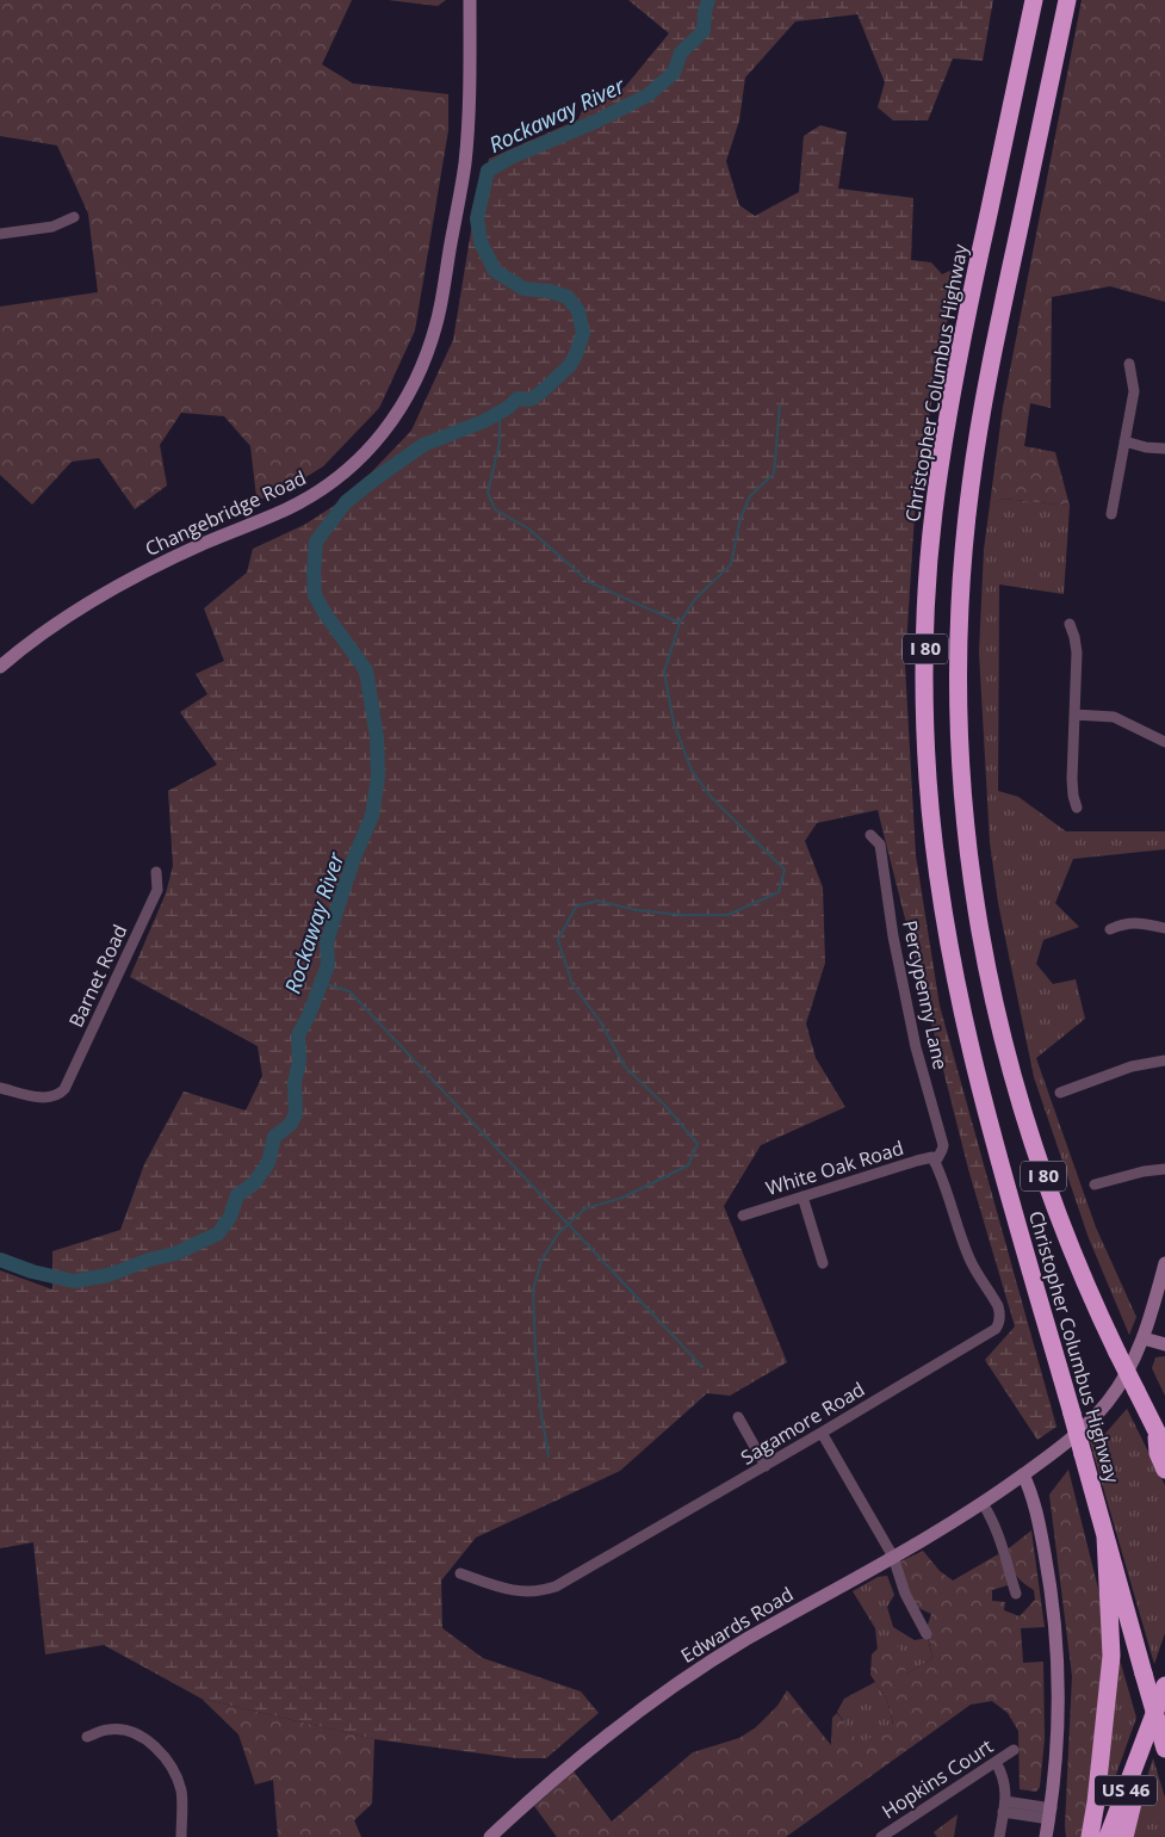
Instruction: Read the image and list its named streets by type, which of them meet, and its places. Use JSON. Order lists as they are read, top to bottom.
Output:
{
  "streets": {
    "highway": ["Christopher Columbus Highway", "I 80", "US 46"],
    "street": [
      "Changebridge Road",
      "Barnet Road",
      "Percypenny Lane",
      "White Oak Road",
      "Sagamore Road",
      "Edwards Road",
      "Hopkins Court"
    ]
  },
  "crossings": [
    ["Percypenny Lane", "White Oak Road"],
    ["Percypenny Lane", "Sagamore Road"],
    ["White Oak Road", "Sagamore Road"]
  ],
  "water": ["Rockaway River"]
}
